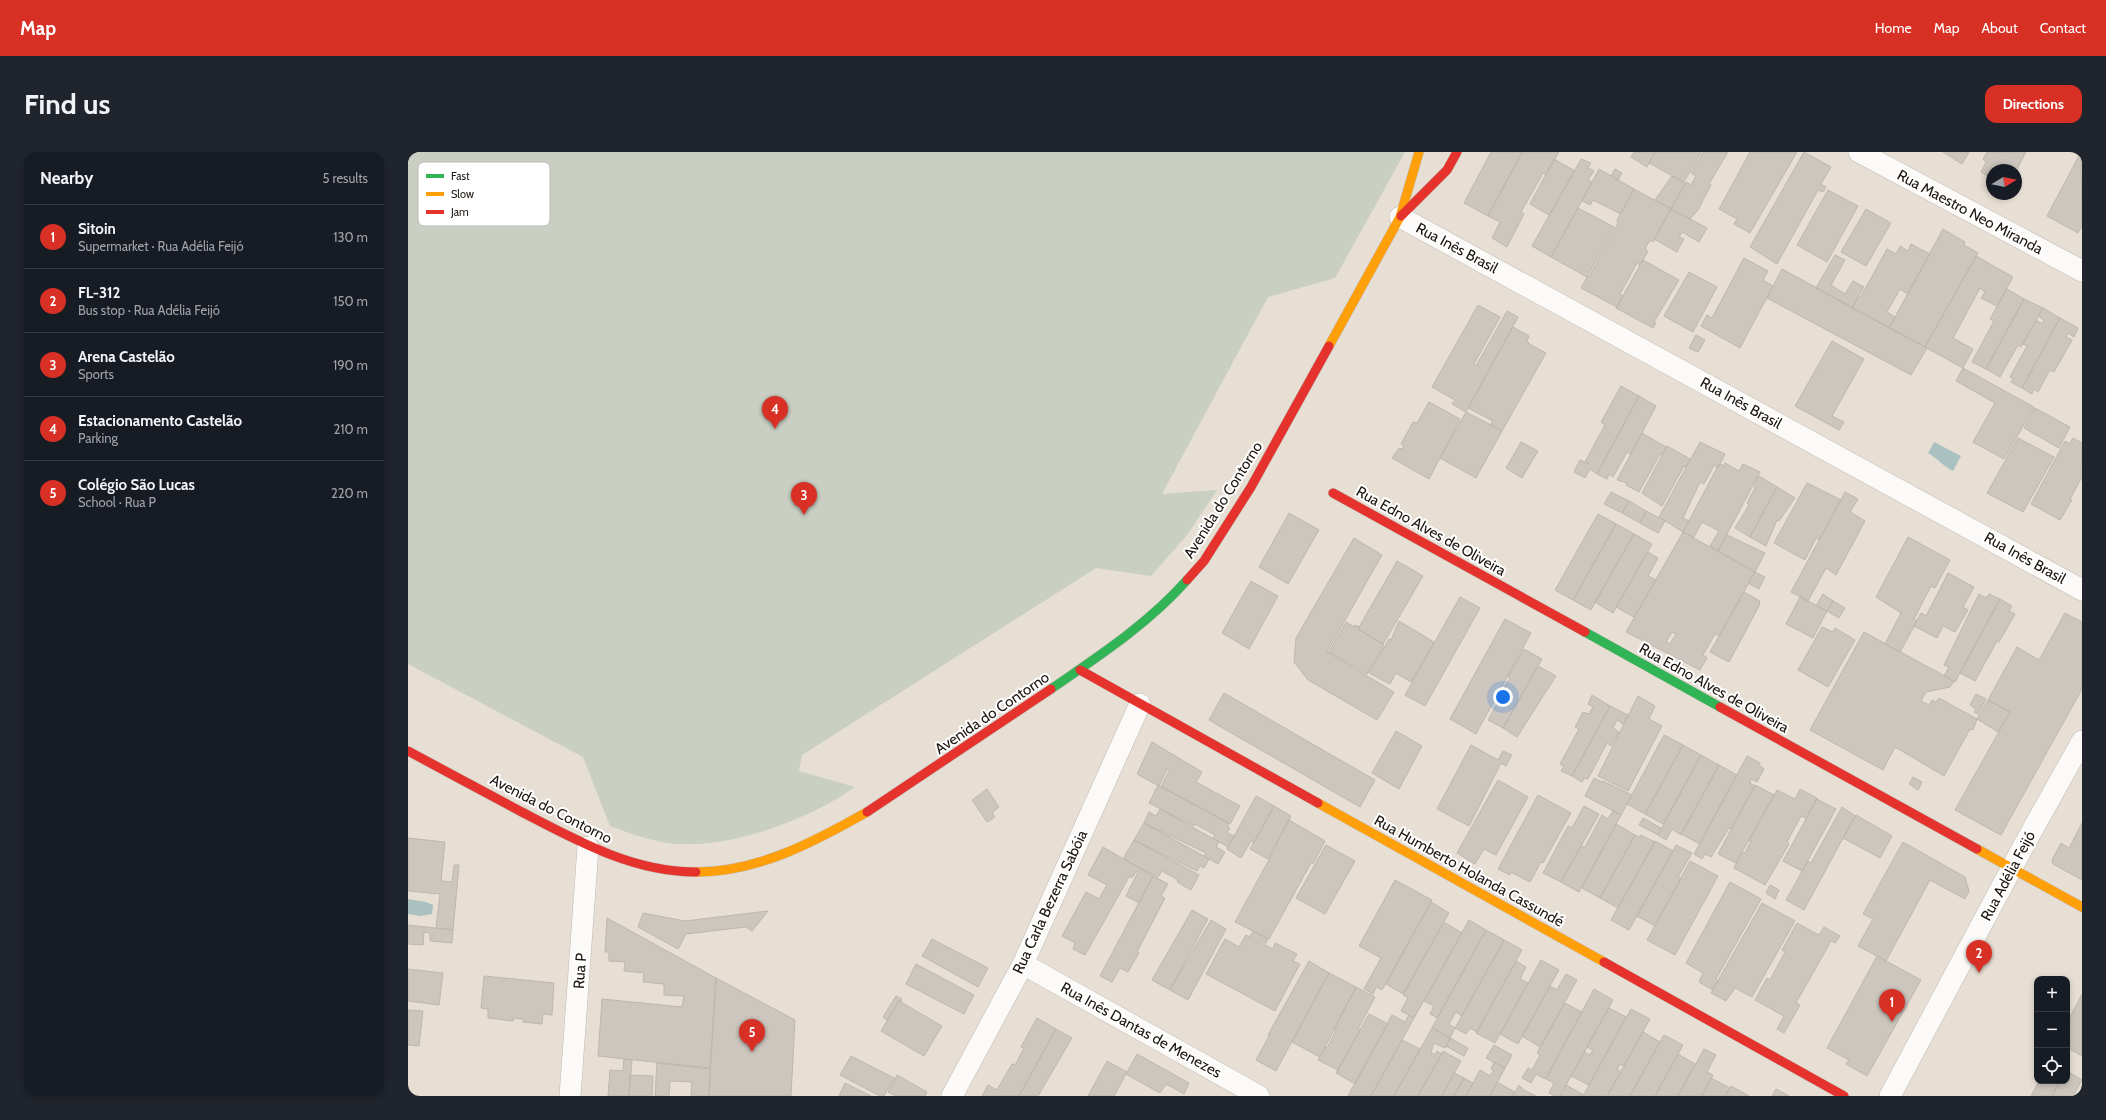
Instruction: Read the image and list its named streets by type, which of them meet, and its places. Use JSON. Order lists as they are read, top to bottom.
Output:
{
  "streets": {
    "street": [
      "Rua Maestro Neo Miranda",
      "Rua Inês Brasil",
      "Avenida do Contorno",
      "Rua Edno Alves de Oliveira",
      "Rua Humberto Holanda Cassundé",
      "Rua Adélia Feijó",
      "Rua Carla Bezerra Sabóia",
      "Rua P",
      "Rua Inês Dantas de Menezes"
    ]
  },
  "crossings": [
    ["Rua Inês Brasil", "Avenida do Contorno"],
    ["Avenida do Contorno", "Rua Humberto Holanda Cassundé"],
    ["Avenida do Contorno", "Rua P"],
    ["Rua Edno Alves de Oliveira", "Rua Adélia Feijó"],
    ["Rua Humberto Holanda Cassundé", "Rua Carla Bezerra Sabóia"],
    ["Rua Carla Bezerra Sabóia", "Rua Inês Dantas de Menezes"]
  ],
  "legend": ["Fast", "Slow", "Jam"],
  "north": "right",
  "page": {
    "header": "Map",
    "nav": [
      "Home",
      "Map",
      "About",
      "Contact"
    ],
    "buttons": "Directions",
    "title": "Find us",
    "heading": ["Nearby", "5 results"],
    "list": [
      {
        "mark": "1",
        "name": "Sitoin",
        "note": "Supermarket · Rua Adélia Feijó",
        "value": "130 m"
      },
      {
        "mark": "2",
        "name": "FL-312",
        "note": "Bus stop · Rua Adélia Feijó",
        "value": "150 m"
      },
      {
        "mark": "3",
        "name": "Arena Castelão",
        "note": "Sports",
        "value": "190 m"
      },
      {
        "mark": "4",
        "name": "Estacionamento Castelão",
        "note": "Parking",
        "value": "210 m"
      },
      {
        "mark": "5",
        "name": "Colégio São Lucas",
        "note": "School · Rua P",
        "value": "220 m"
      }
    ],
    "pins": [
      "4",
      "3",
      "2",
      "1",
      "5"
    ],
    "map_buttons": ["+", "−"]
  }
}
